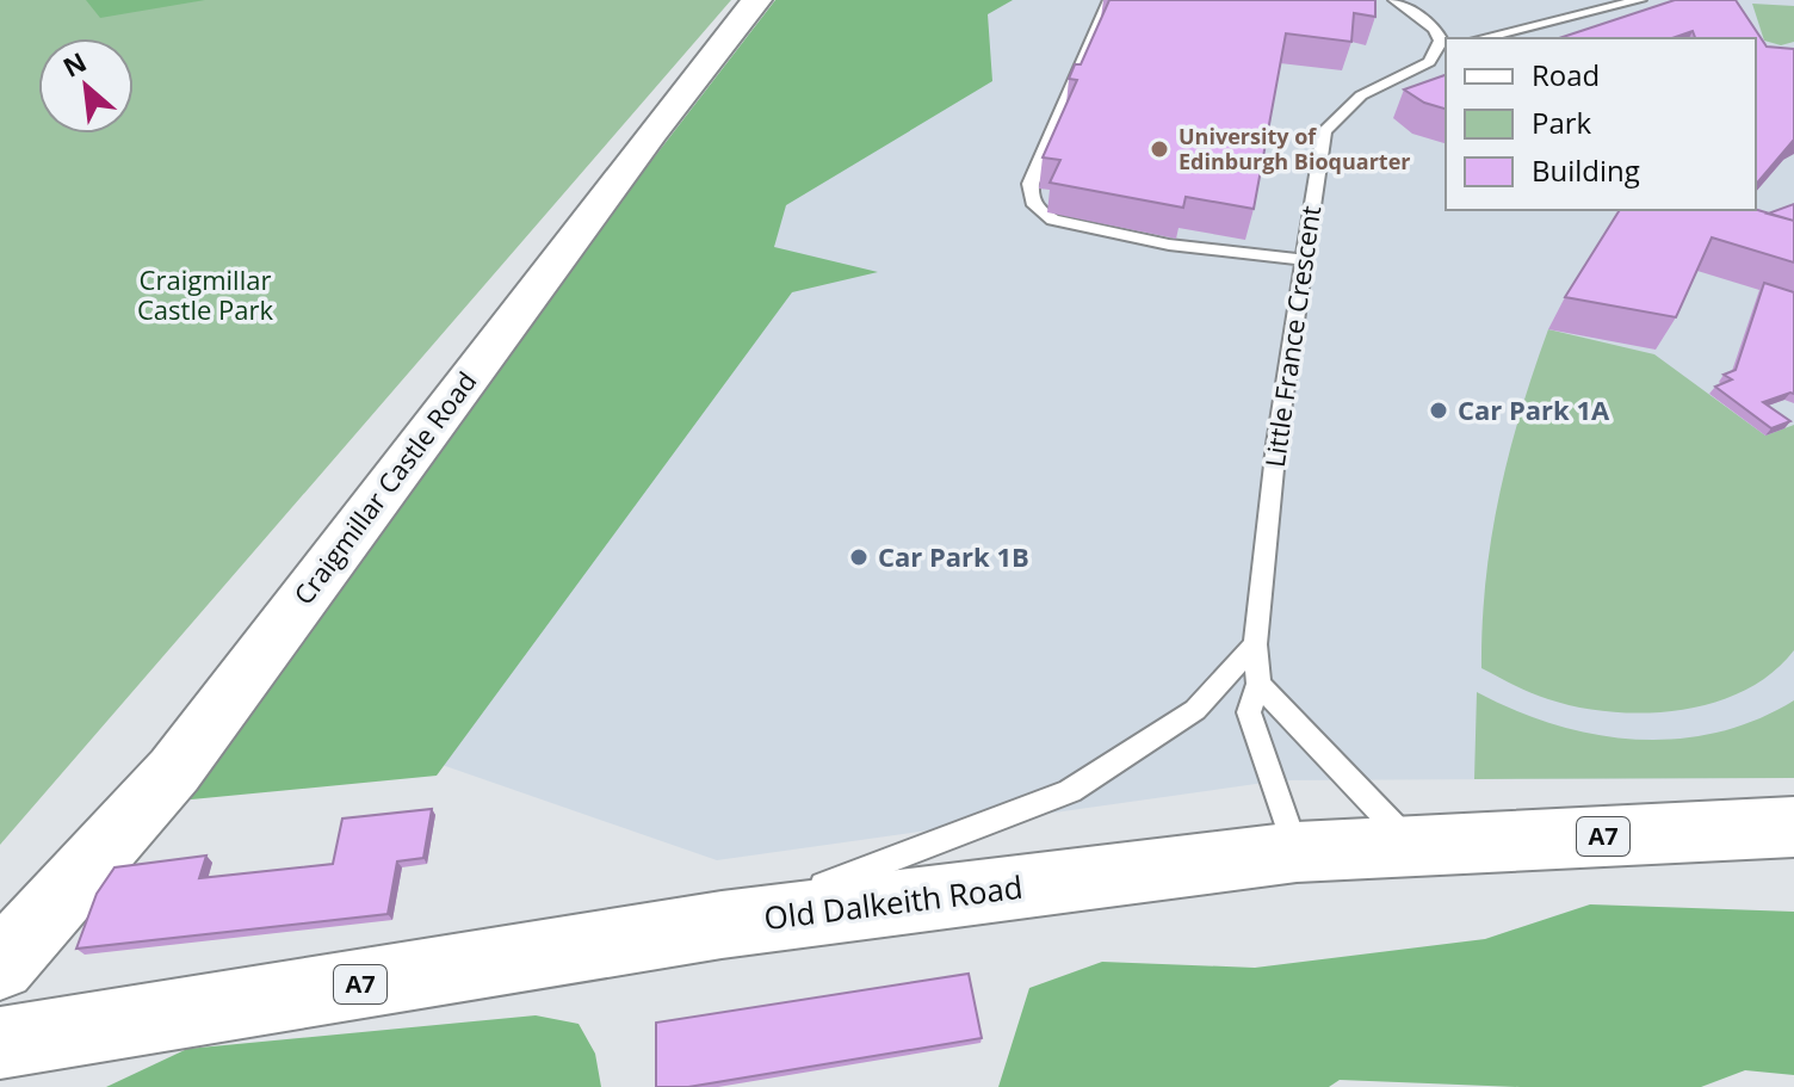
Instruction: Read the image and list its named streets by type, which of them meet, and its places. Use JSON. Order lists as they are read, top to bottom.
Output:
{
  "streets": {
    "street": ["Craigmillar Castle Road", "A7", "Old Dalkeith Road"],
    "lane": ["Little France Crescent"]
  },
  "crossings": [
    ["Little France Crescent", "Old Dalkeith Road"]
  ],
  "parks": ["Craigmillar Castle Park"],
  "places": ["University of Edinburgh Bioquarter", "Car Park 1A", "Car Park 1B"],
  "legend": ["Road", "Park", "Building"],
  "north": "top left"
}
